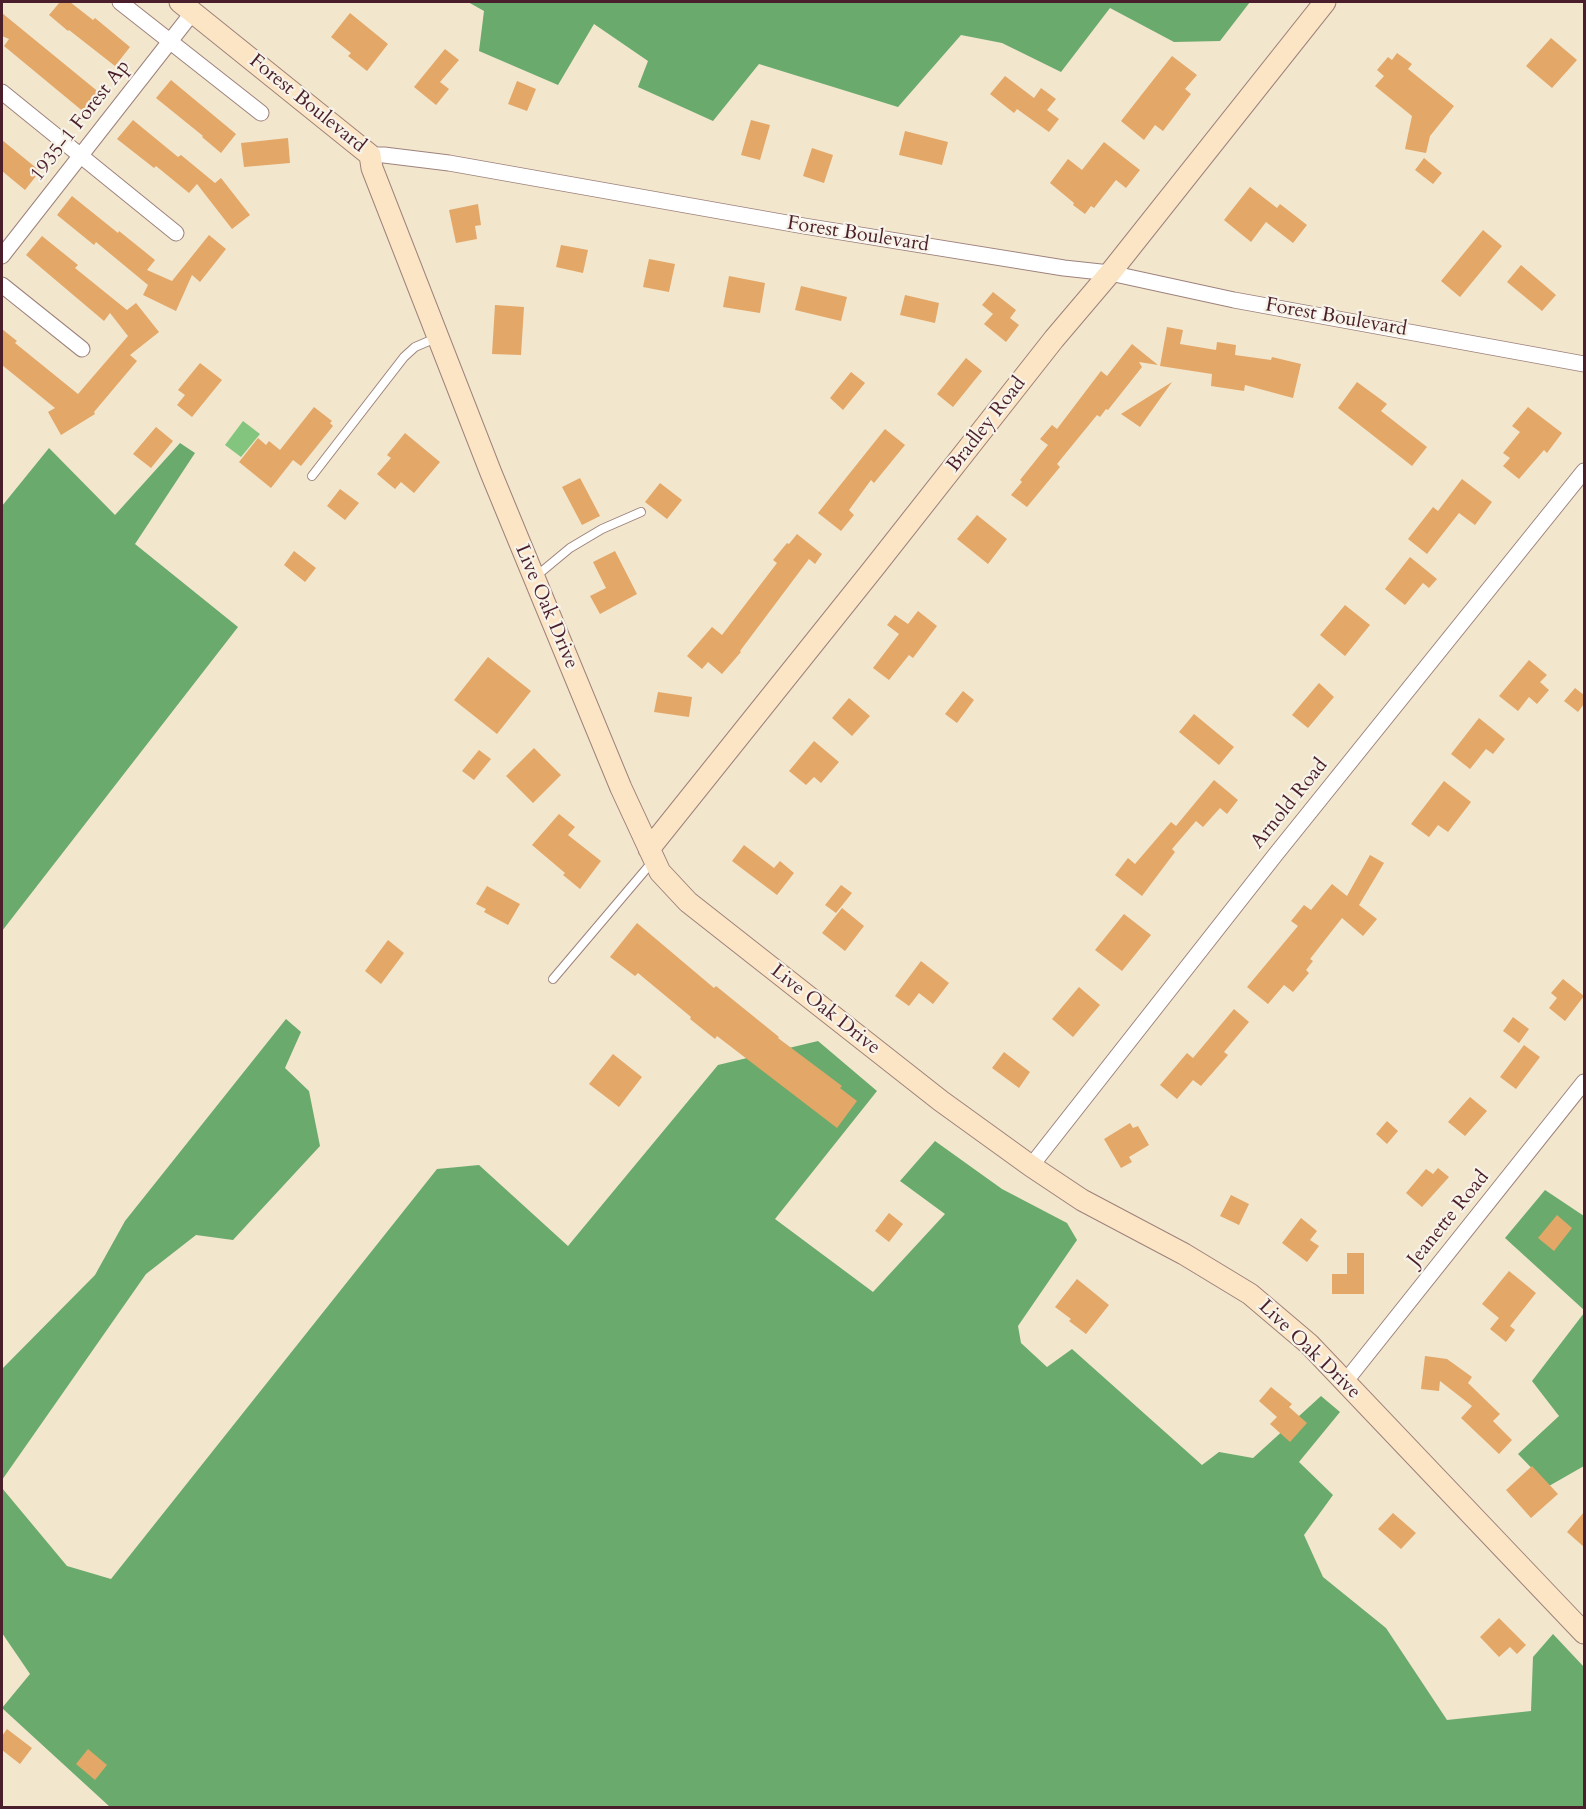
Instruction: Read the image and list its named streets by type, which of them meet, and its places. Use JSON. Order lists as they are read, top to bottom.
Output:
{
  "streets": {
    "main road": ["Forest Boulevard", "Bradley Road", "Live Oak Drive"],
    "street": ["1935-1 Forest Ap", "Arnold Road", "Jeanette Road"]
  },
  "crossings": [
    ["Forest Boulevard", "1935-1 Forest Ap"],
    ["Forest Boulevard", "Bradley Road"],
    ["Forest Boulevard", "Live Oak Drive"],
    ["Bradley Road", "Live Oak Drive"],
    ["Live Oak Drive", "Arnold Road"],
    ["Live Oak Drive", "Jeanette Road"]
  ]
}
